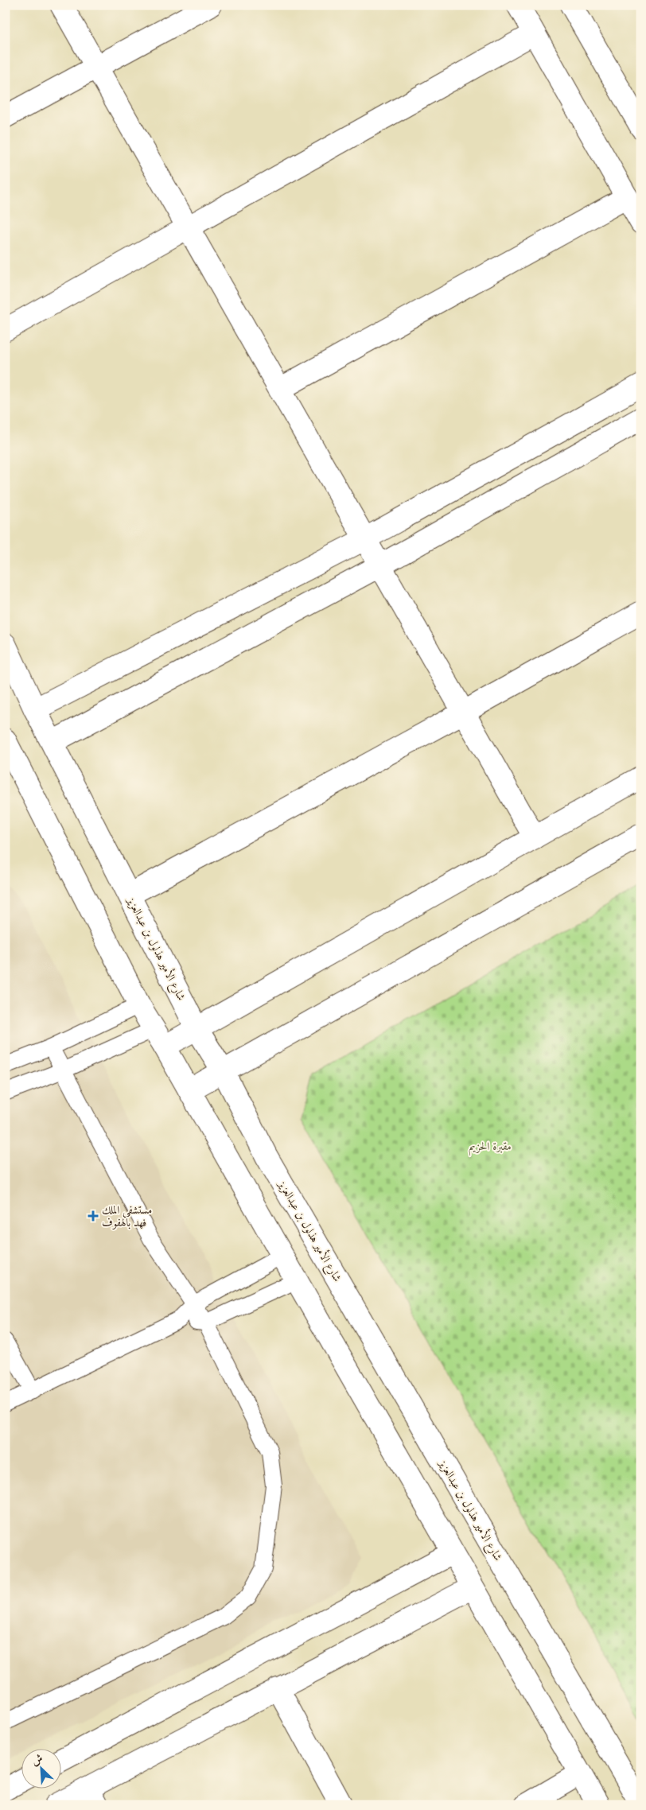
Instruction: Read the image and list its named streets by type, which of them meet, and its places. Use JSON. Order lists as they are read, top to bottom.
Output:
{
  "streets": {
    "street": ["شارع الأمير هذلول بن عبدالعزيز"]
  },
  "parks": ["مقبرة الحزيم"],
  "places": {
    "health": ["مستشفى الملك فهد بالهفوف"]
  },
  "north": "top left"
}
